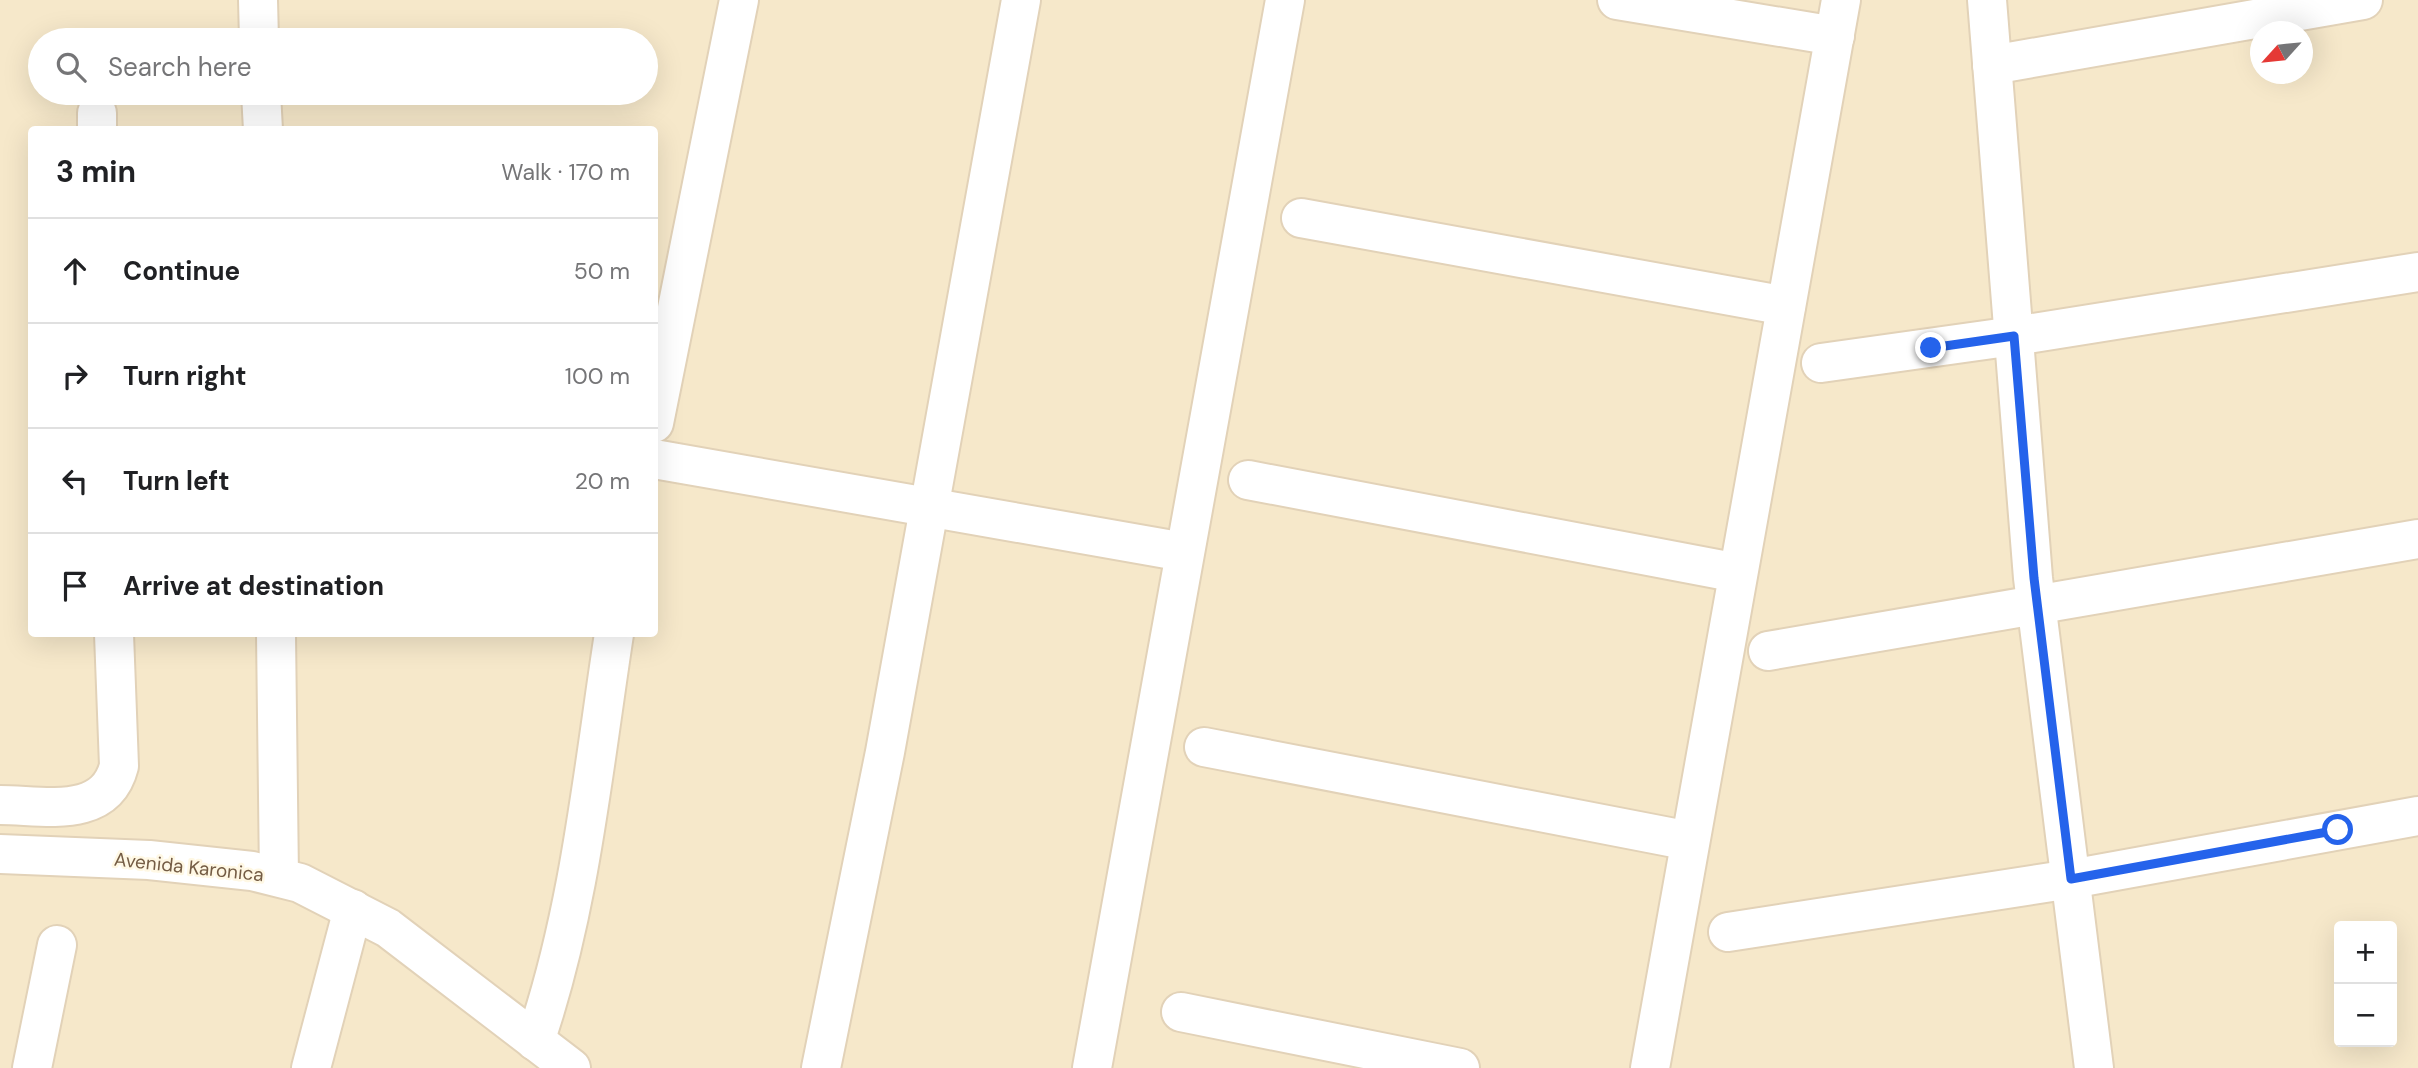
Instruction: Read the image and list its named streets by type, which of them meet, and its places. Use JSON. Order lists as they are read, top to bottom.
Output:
{
  "streets": {
    "street": ["Avenida Karonica"]
  },
  "north": "bottom left",
  "page": {
    "search": "Search here",
    "heading": ["3 min", "Walk · 170 m"],
    "list": [
      ["Continue", "50 m"],
      ["Turn right", "100 m"],
      ["Turn left", "20 m"],
      "Arrive at destination"
    ],
    "map_buttons": ["+", "−"]
  }
}
